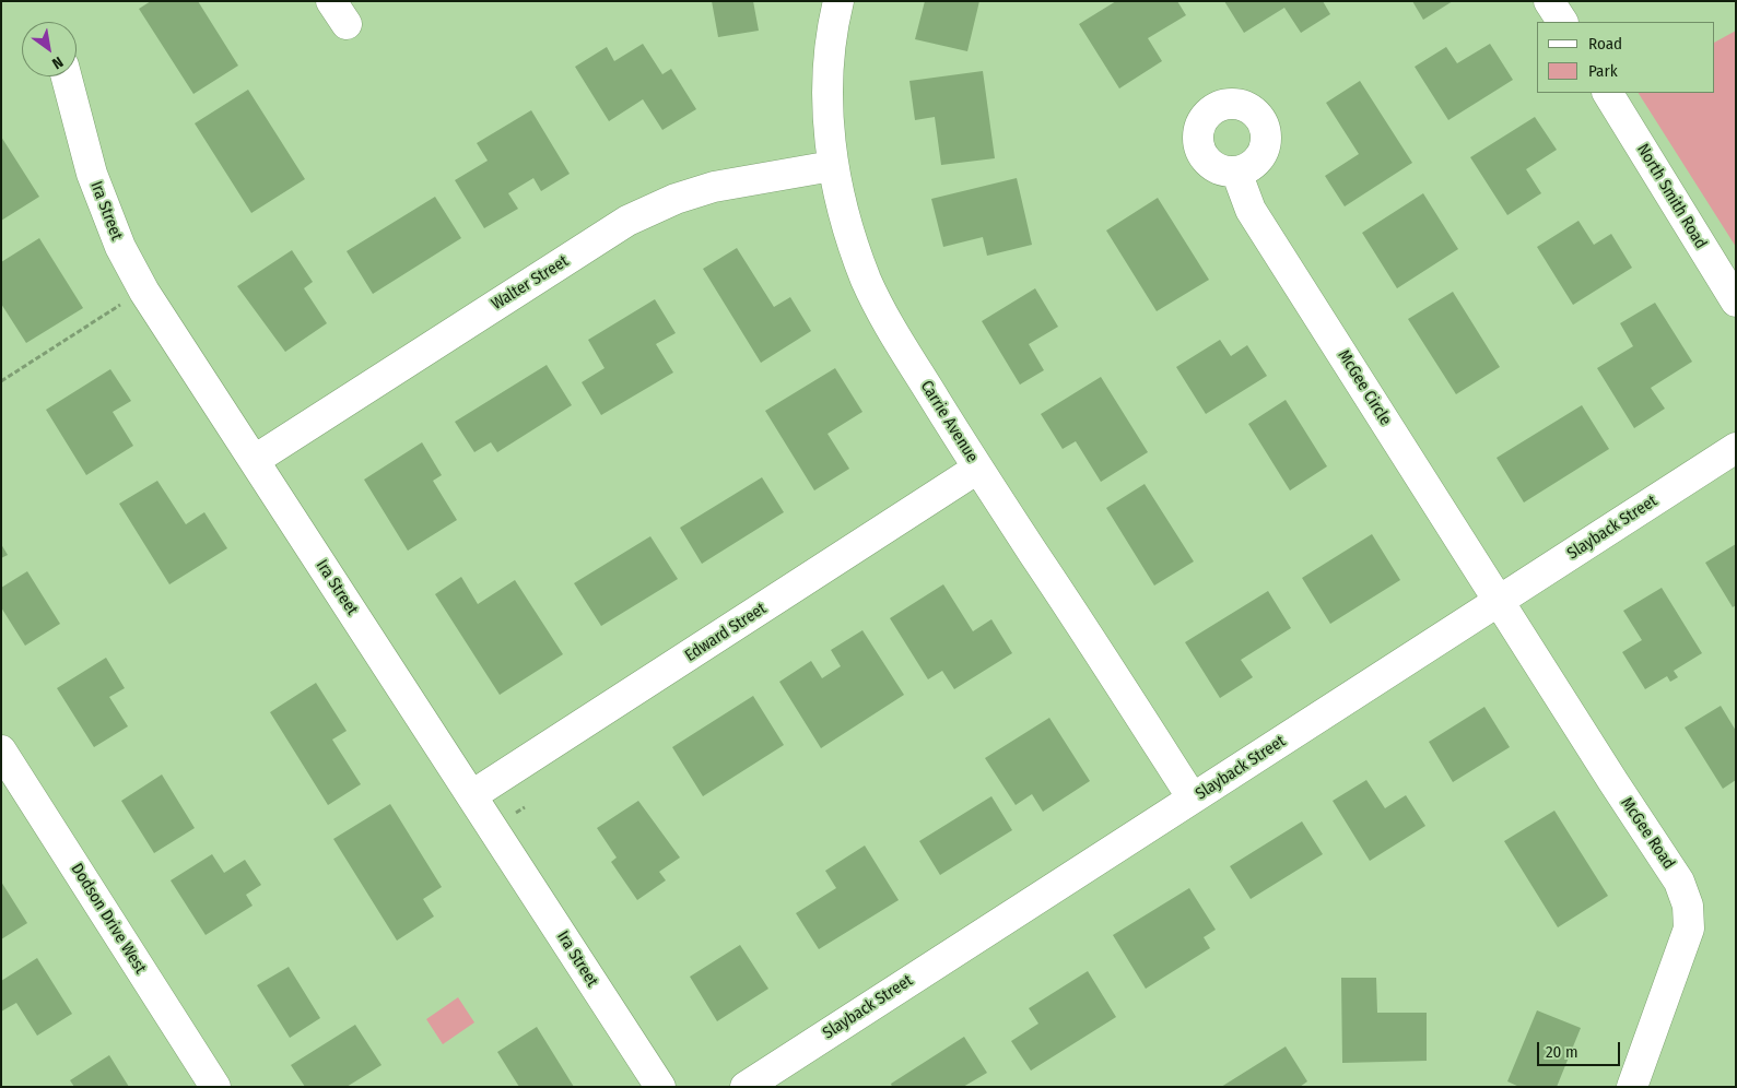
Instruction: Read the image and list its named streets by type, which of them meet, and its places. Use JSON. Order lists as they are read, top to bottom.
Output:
{
  "streets": {
    "street": [
      "North Smith Road",
      "Ira Street",
      "Walter Street",
      "McGee Circle",
      "Carrie Avenue",
      "Slayback Street",
      "Edward Street",
      "McGee Road",
      "Dodson Drive West"
    ]
  },
  "crossings": [
    ["Ira Street", "Walter Street"],
    ["Ira Street", "Edward Street"],
    ["Walter Street", "Carrie Avenue"],
    ["McGee Circle", "Slayback Street"],
    ["McGee Circle", "McGee Road"],
    ["Carrie Avenue", "Slayback Street"],
    ["Carrie Avenue", "Edward Street"],
    ["Slayback Street", "McGee Road"]
  ],
  "legend": ["Road", "Park"],
  "scale_bar": "20 m",
  "north": "bottom right"
}
